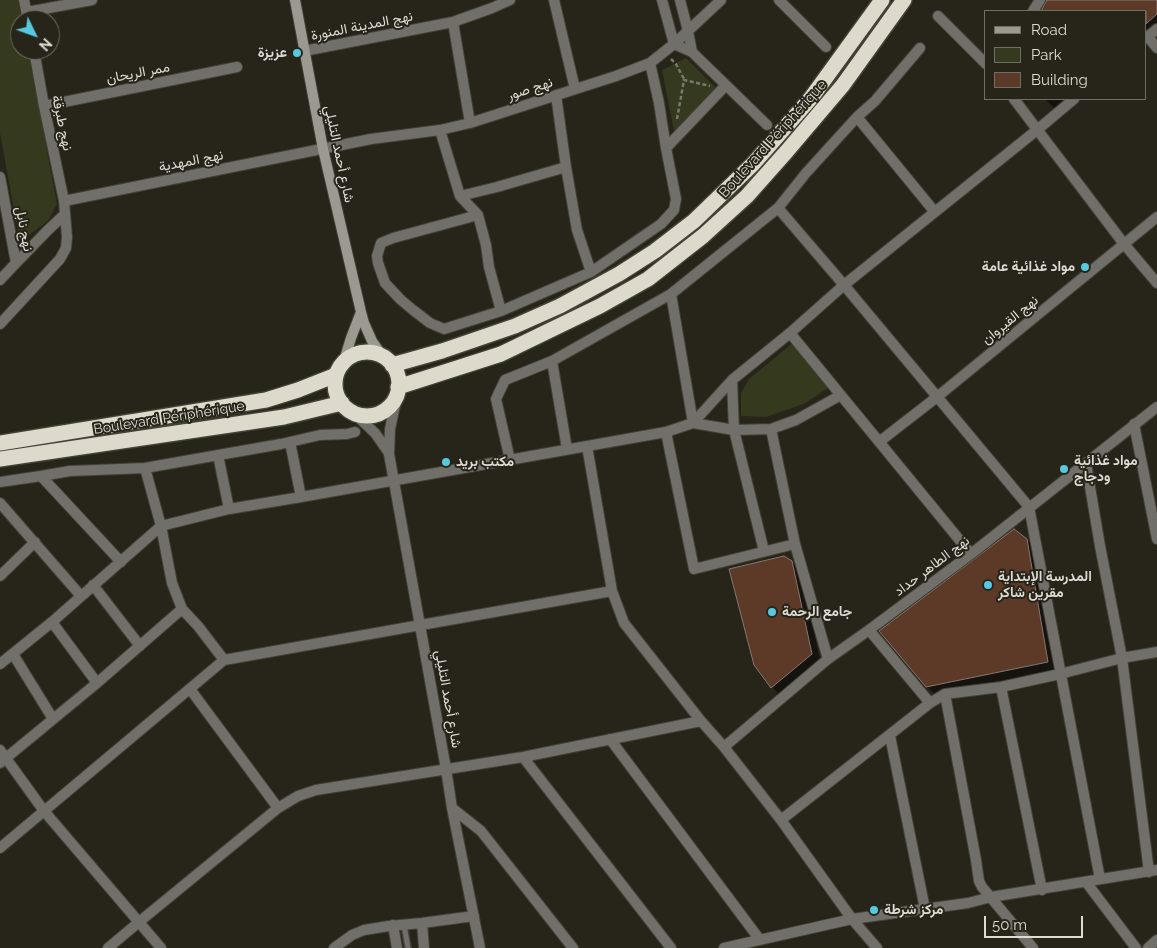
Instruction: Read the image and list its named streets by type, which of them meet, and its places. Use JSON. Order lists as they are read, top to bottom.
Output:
{
  "streets": {
    "highway": ["Boulevard Périphérique"],
    "street": [
      "نهج المدينة المنورة",
      "ممر الريحان",
      "نهج صور",
      "نهج طبرقة",
      "شارع أحمد التليلي",
      "نهج المهدية",
      "نهج نابل",
      "نهج القيروان",
      "نهج الطاهر حداد"
    ]
  },
  "crossings": [
    ["نهج المدينة المنورة", "شارع أحمد التليلي"],
    ["ممر الريحان", "نهج طبرقة"],
    ["نهج صور", "شارع أحمد التليلي"],
    ["نهج صور", "نهج المهدية"],
    ["نهج طبرقة", "نهج المهدية"],
    ["Boulevard Périphérique", "شارع أحمد التليلي"],
    ["شارع أحمد التليلي", "نهج المهدية"]
  ],
  "places": [
    "عزيزة",
    "مواد غذائية عامة",
    "مكتب بريد",
    "مواد غذائية ودجاج",
    "المدرسة الإبتداية مقرين شاكر",
    "جامع الرحمة",
    "مركز شرطة"
  ],
  "legend": ["Road", "Park", "Building"],
  "scale_bar": "50 m",
  "north": "bottom right"
}
